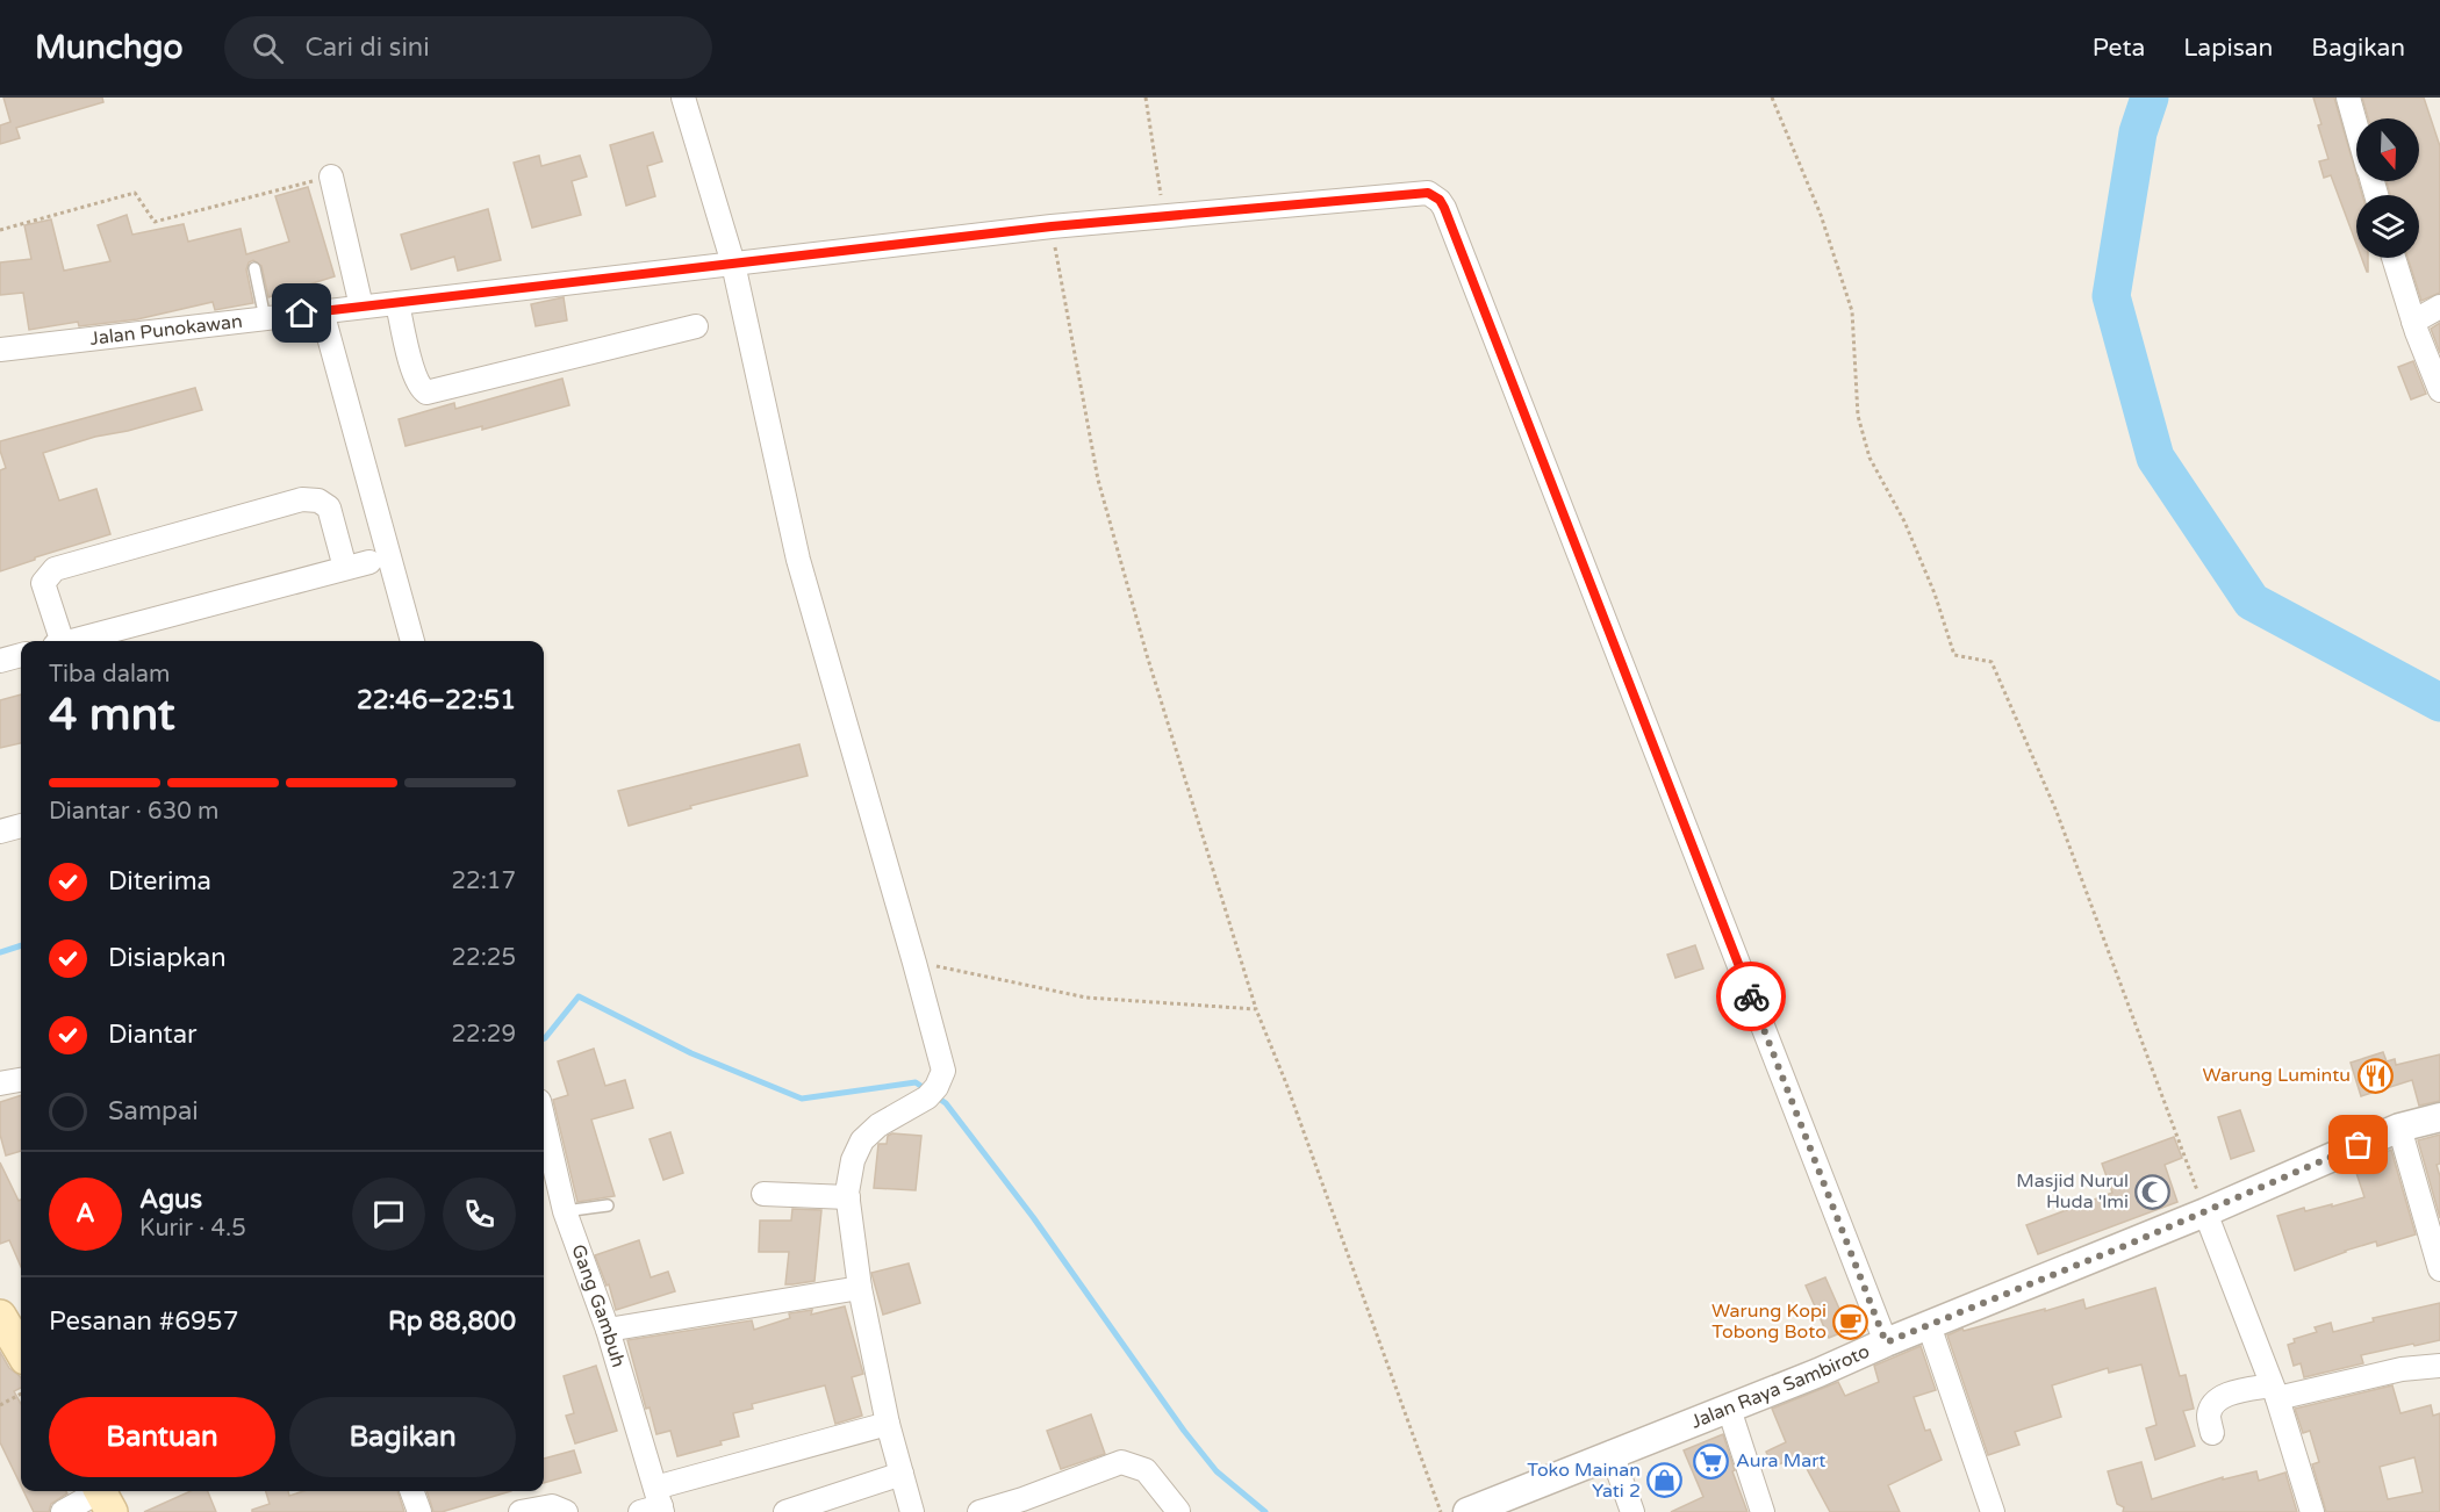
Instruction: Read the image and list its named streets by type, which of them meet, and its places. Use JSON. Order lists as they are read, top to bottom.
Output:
{
  "streets": {
    "street": ["Jalan Punokawan", "Gang Gambuh", "Jalan Raya Sambiroto"]
  },
  "crossings": [
    ["Jalan Punokawan", "Jalan Raya Sambiroto"]
  ],
  "places": {
    "restaurant": ["Warung Lumintu"],
    "mosque": ["Masjid Nurul Huda 'lmi"],
    "cafe": ["Warung Kopi Tobong Boto"],
    "supermarket": ["Aura Mart"],
    "shop": ["Toko Mainan Yati 2"]
  },
  "north": "bottom",
  "page": {
    "header": "Munchgo",
    "search": "Cari di sini",
    "nav": ["Peta", "Lapisan", "Bagikan"],
    "heading": ["4 mnt", "Tiba dalam", "22:46–22:51"],
    "panel": [
      "Agus",
      "Kurir · 4.5",
      "Pesanan #6957",
      "Rp 88,800"
    ],
    "bar": "Diantar · 630 m",
    "list": [
      ["Diterima", "22:17"],
      ["Disiapkan", "22:25"],
      ["Diantar", "22:29"],
      "Sampai"
    ],
    "round": "A",
    "buttons": ["Bantuan", "Bagikan"]
  }
}
